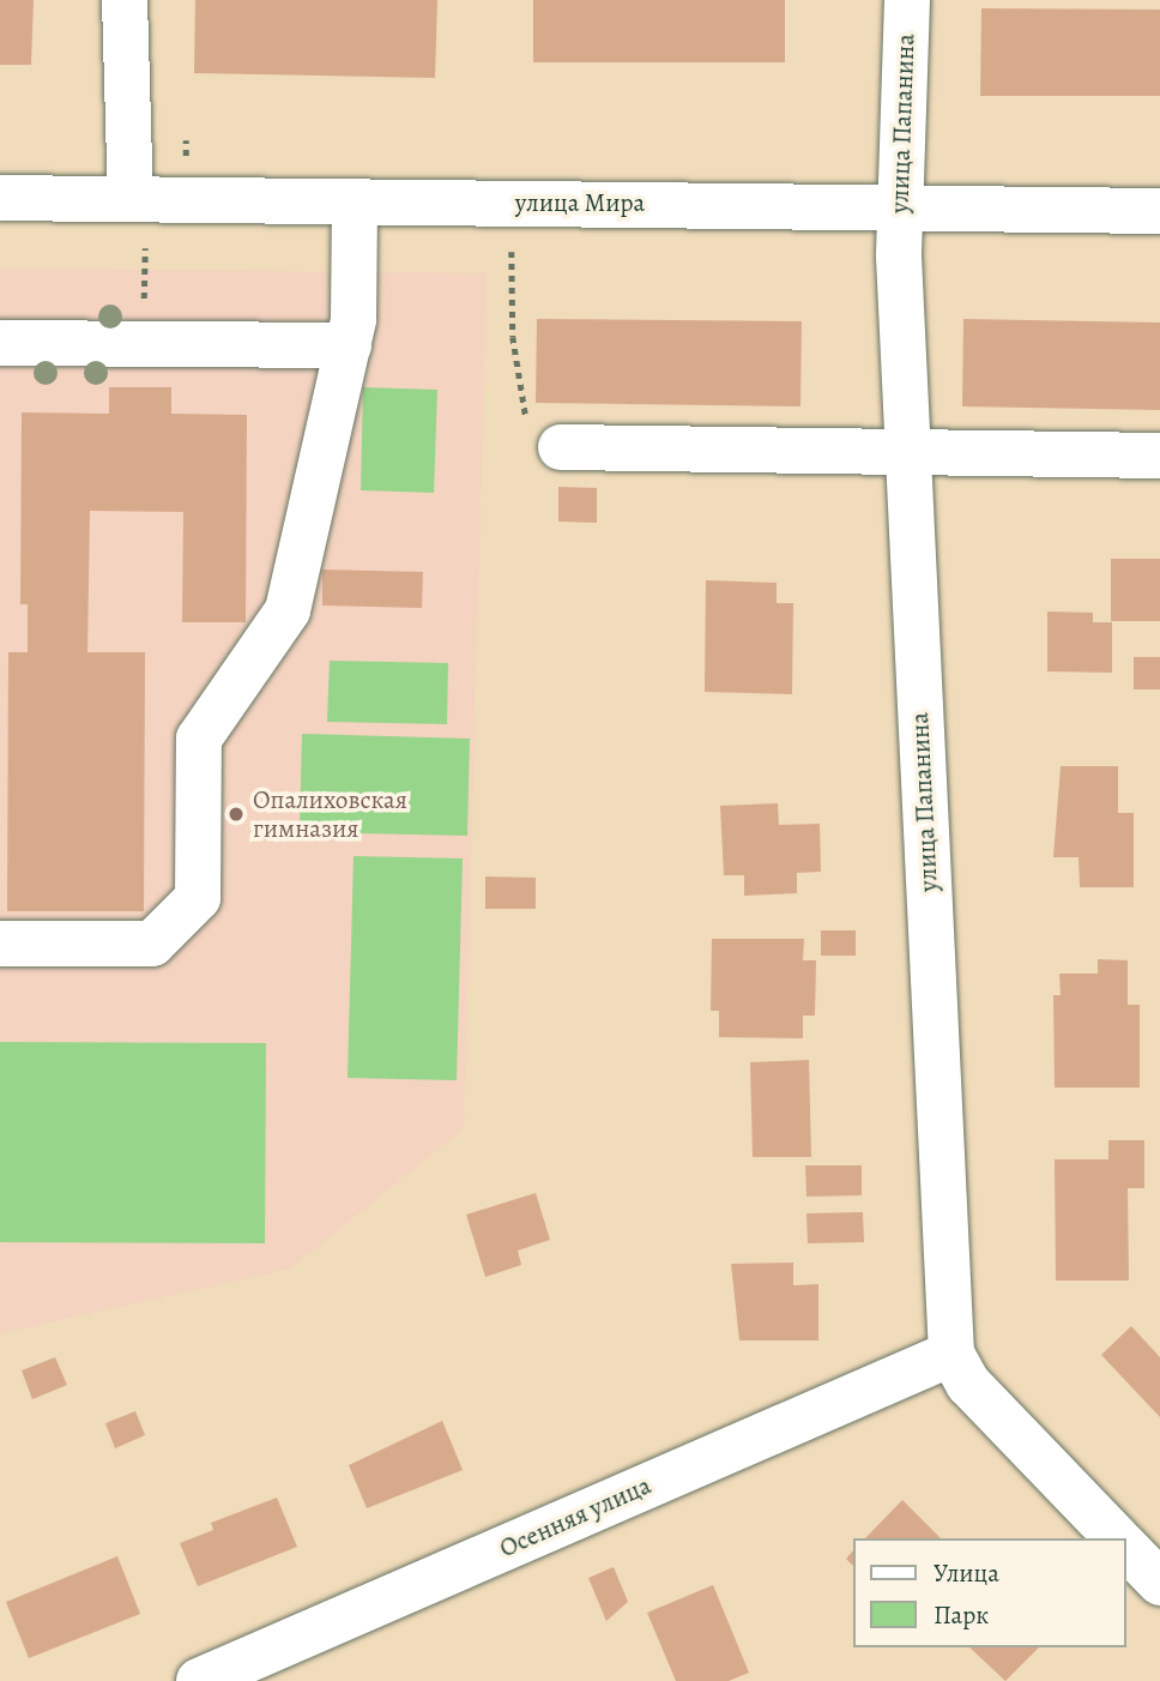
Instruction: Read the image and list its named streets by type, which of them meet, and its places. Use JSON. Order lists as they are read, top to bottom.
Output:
{
  "streets": {
    "street": ["улица Папанина", "улица Мира", "Осенняя улица"]
  },
  "crossings": [
    ["улица Папанина", "улица Мира"],
    ["улица Папанина", "Осенняя улица"]
  ],
  "places": ["Опалиховская гимназия"],
  "legend": ["Улица", "Парк"]
}
